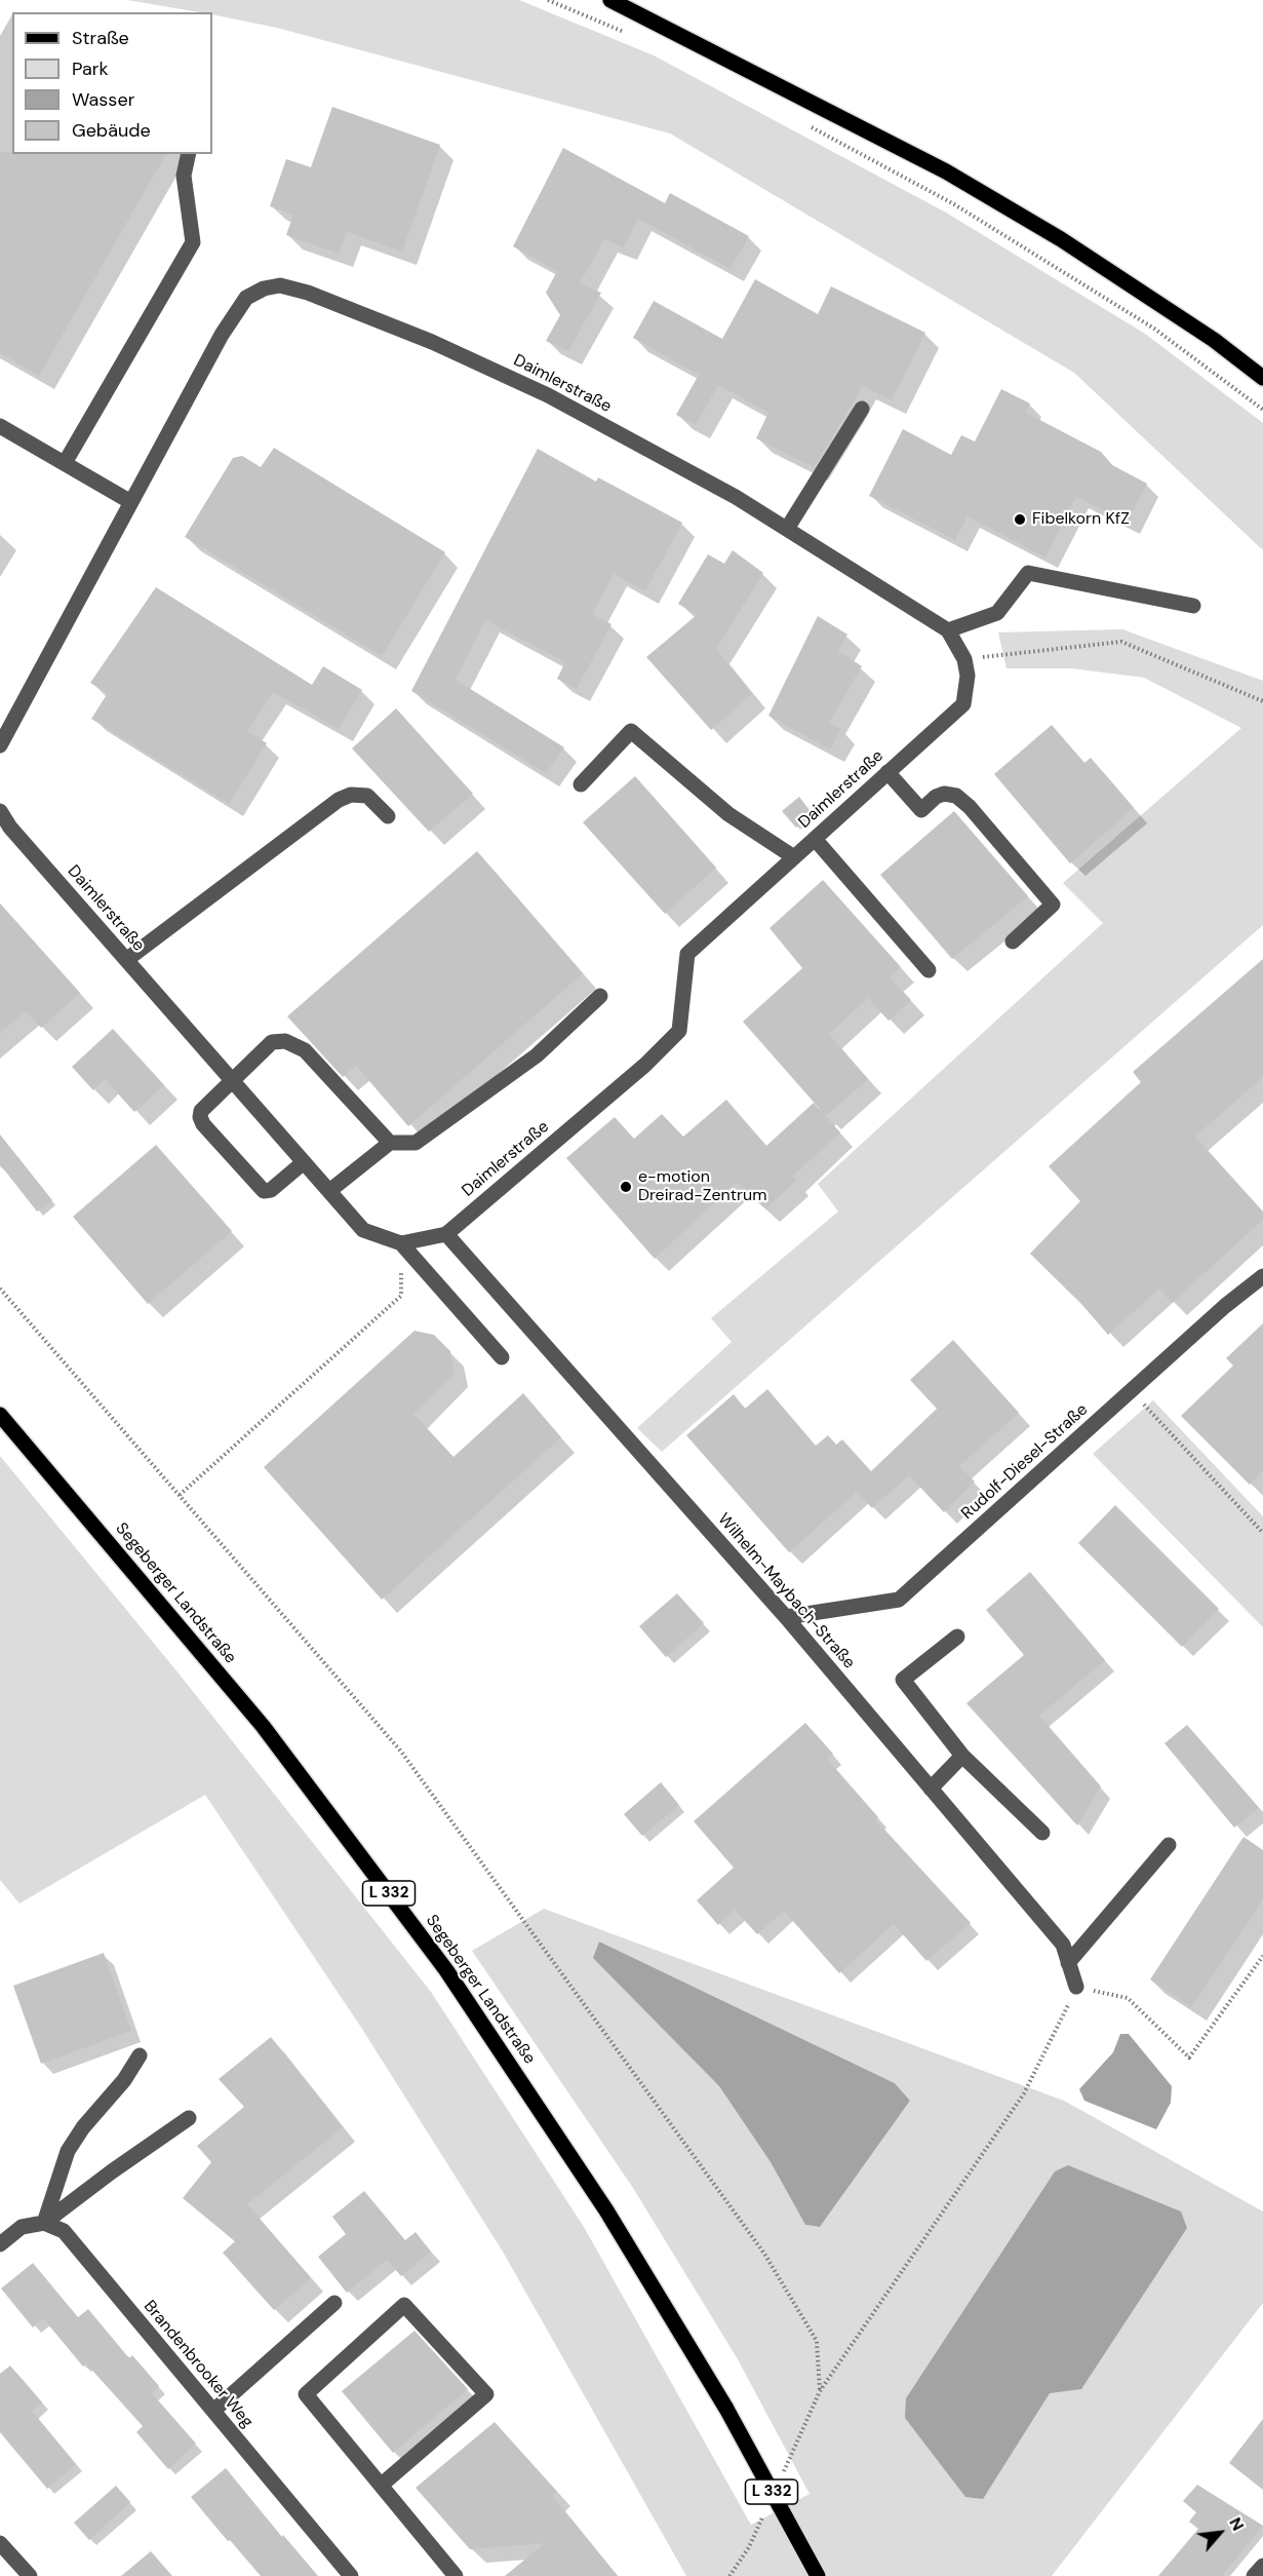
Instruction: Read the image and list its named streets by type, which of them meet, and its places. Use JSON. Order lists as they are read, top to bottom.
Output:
{
  "streets": {
    "main road": ["Segeberger Landstraße", "L 332"],
    "street": [
      "Daimlerstraße",
      "Rudolf-Diesel-Straße",
      "Wilhelm-Maybach-Straße",
      "Brandenbrooker Weg"
    ]
  },
  "crossings": [
    ["Daimlerstraße", "Wilhelm-Maybach-Straße"],
    ["Rudolf-Diesel-Straße", "Wilhelm-Maybach-Straße"]
  ],
  "places": ["Fibelkorn KfZ", "e-motion Dreirad-Zentrum"],
  "legend": [
    "Straße",
    "Park",
    "Wasser",
    "Gebäude"
  ],
  "north": "top right"
}
